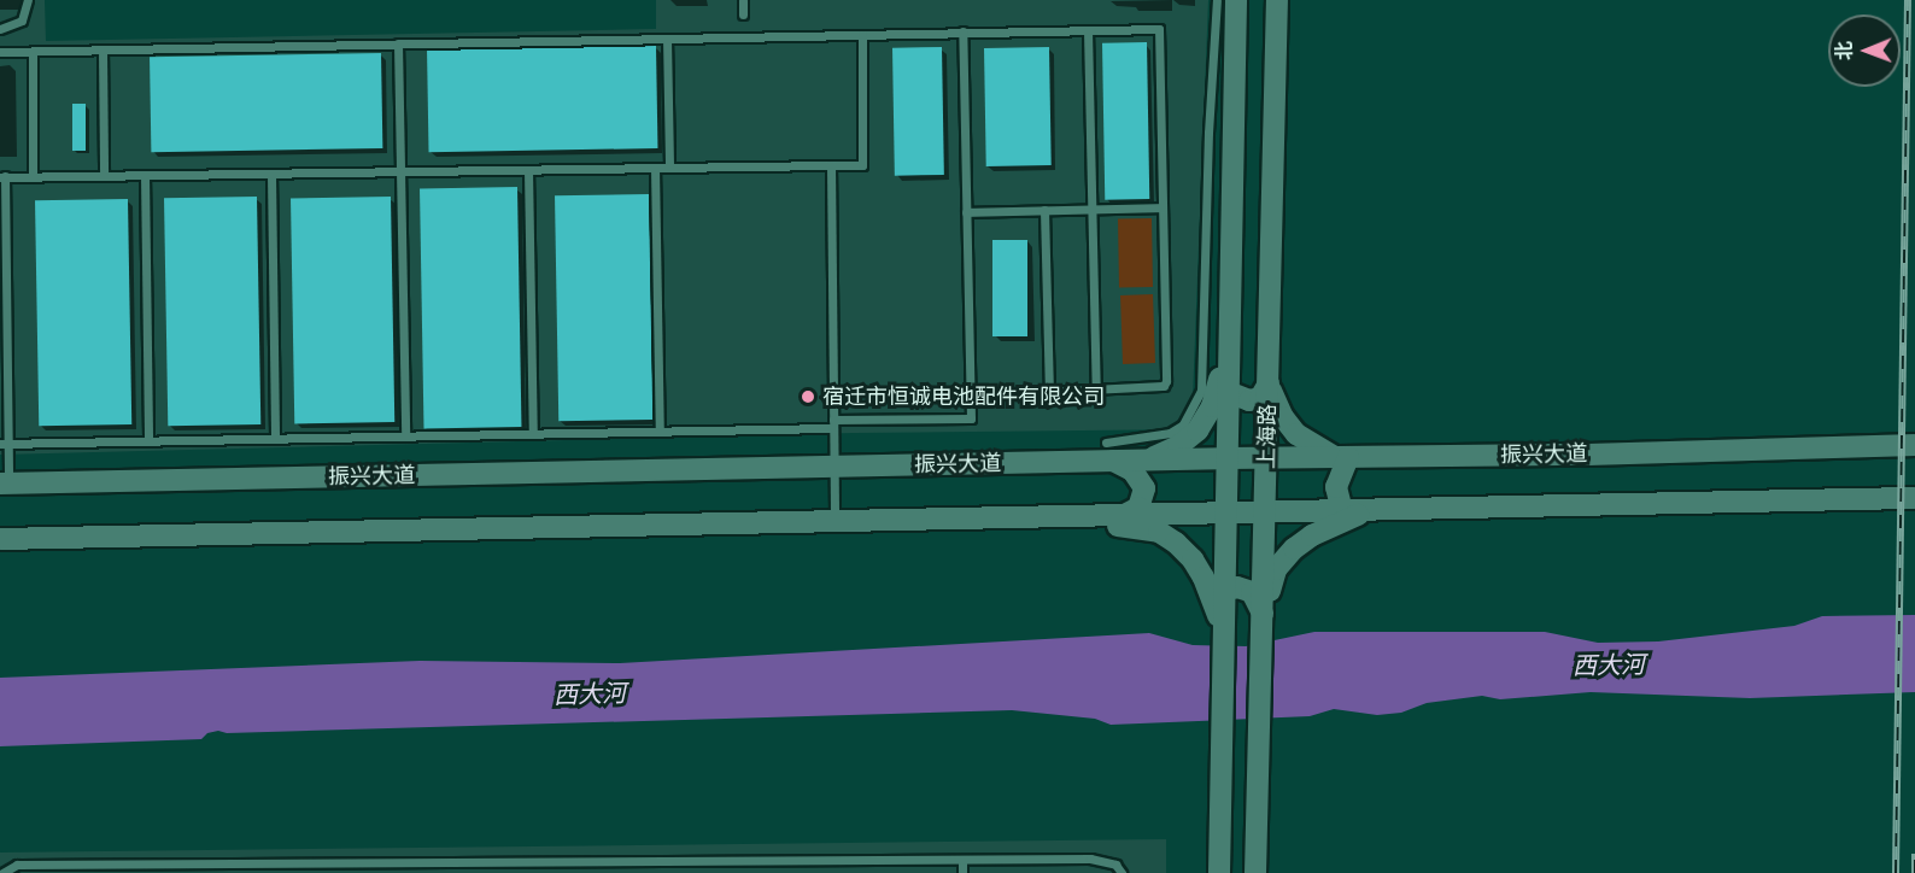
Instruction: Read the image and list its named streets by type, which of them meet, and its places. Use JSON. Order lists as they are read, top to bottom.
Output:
{
  "streets": {
    "main road": ["上海路", "振兴大道"]
  },
  "crossings": [
    ["上海路", "振兴大道"]
  ],
  "water": ["西大河"],
  "places": ["宿迁市恒诚电池配件有限公司"],
  "north": "left"
}
